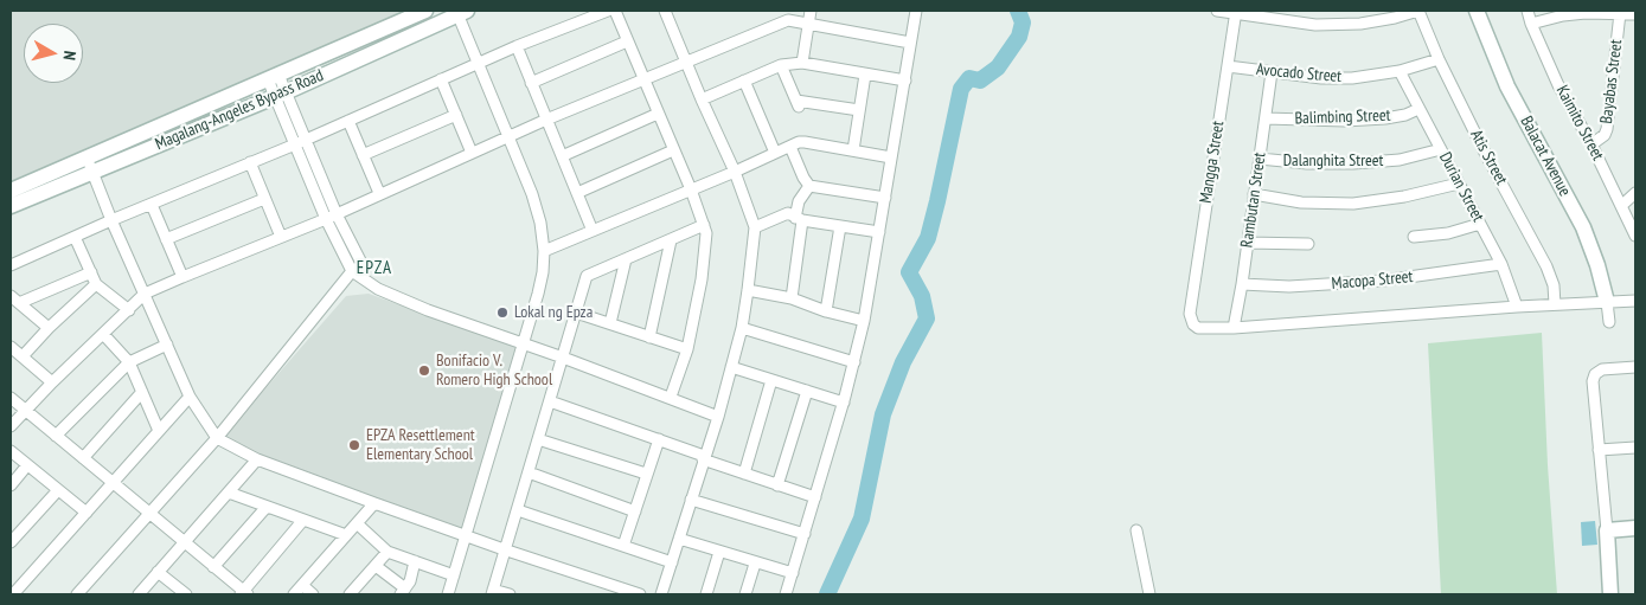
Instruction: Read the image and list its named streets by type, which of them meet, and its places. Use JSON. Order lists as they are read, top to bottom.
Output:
{
  "streets": {
    "street": [
      "Avocado Street",
      "Bayabas Street",
      "Magalang-Angeles Bypass Road",
      "Balimbing Street",
      "Kaimito Street",
      "Balacat Avenue",
      "Atis Street",
      "Dalanghita Street",
      "Mangga Street",
      "Durian Street",
      "Rambutan Street",
      "Macopa Street"
    ]
  },
  "crossings": [
    ["Avocado Street", "Atis Street"],
    ["Avocado Street", "Mangga Street"],
    ["Avocado Street", "Durian Street"],
    ["Avocado Street", "Rambutan Street"],
    ["Bayabas Street", "Kaimito Street"],
    ["Balimbing Street", "Durian Street"],
    ["Balimbing Street", "Rambutan Street"],
    ["Dalanghita Street", "Durian Street"],
    ["Dalanghita Street", "Rambutan Street"],
    ["Mangga Street", "Rambutan Street"],
    ["Durian Street", "Macopa Street"],
    ["Rambutan Street", "Macopa Street"]
  ],
  "districts": ["EPZA"],
  "places": ["Lokal ng Epza", "Bonifacio V. Romero High School", "EPZA Resettlement Elementary School"],
  "north": "right"
}
